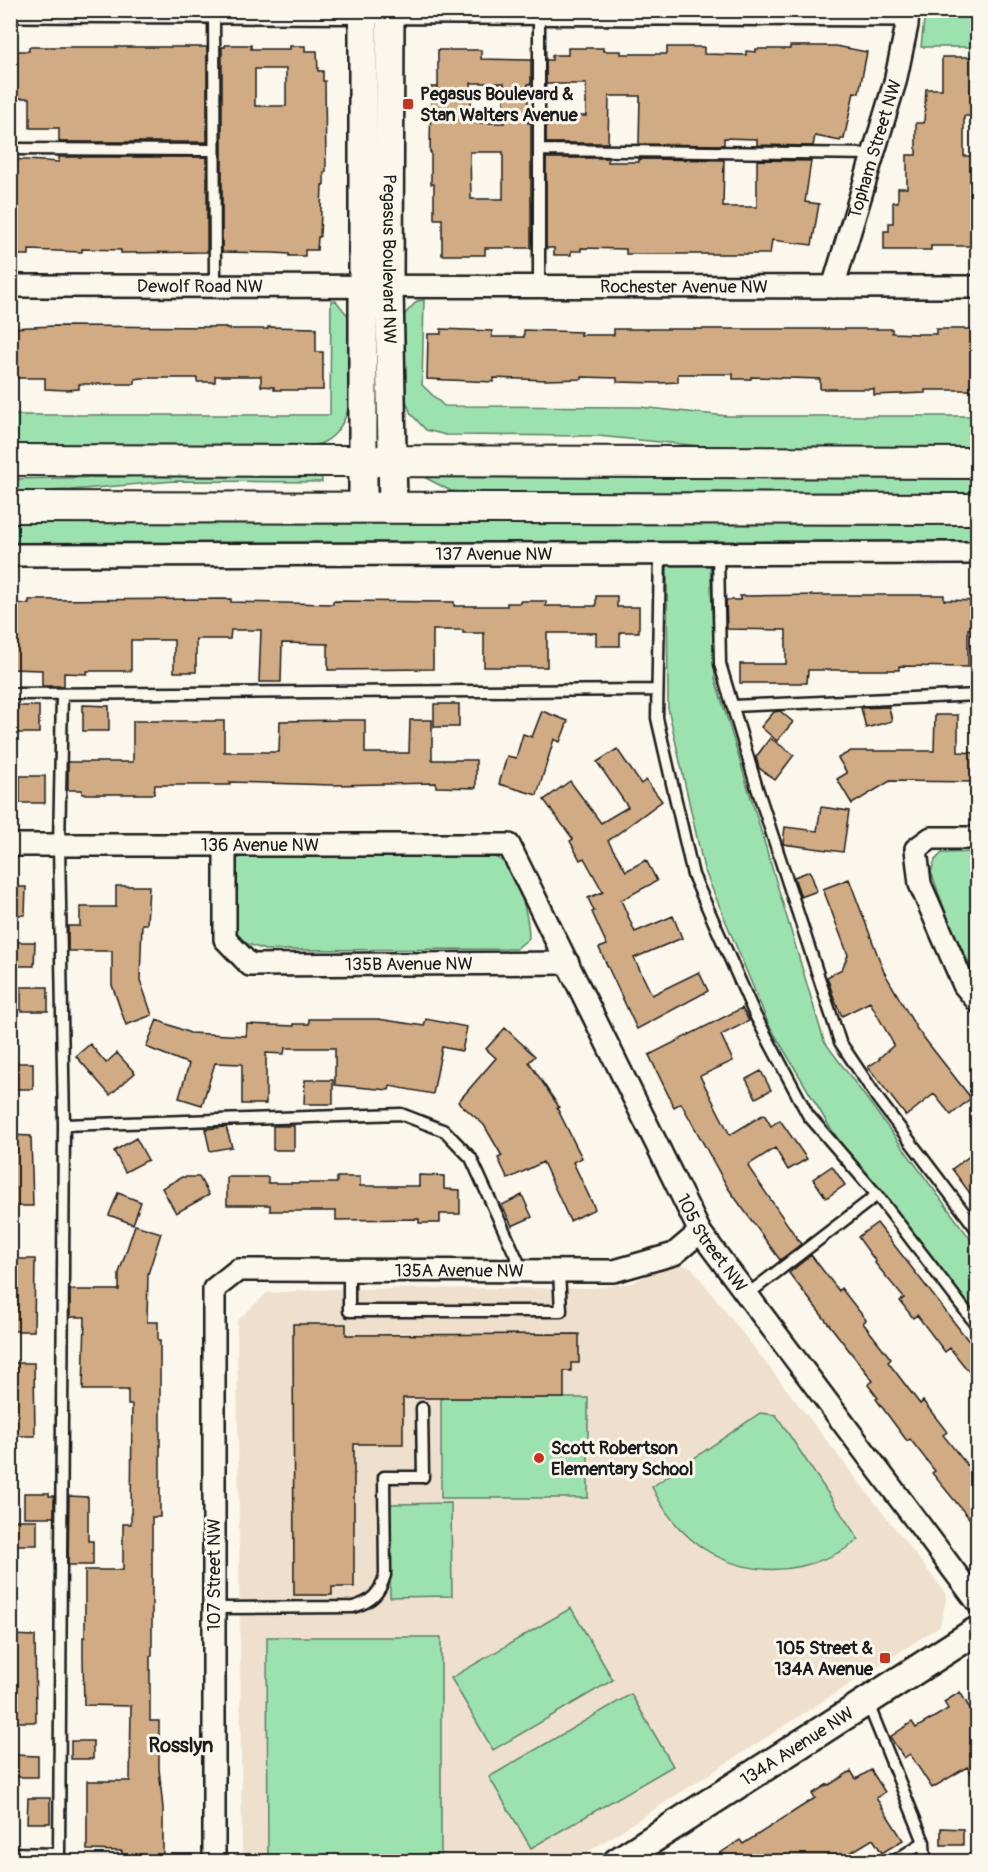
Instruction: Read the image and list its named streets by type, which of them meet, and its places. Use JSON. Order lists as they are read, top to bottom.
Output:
{
  "streets": {
    "street": [
      "Topham Street NW",
      "Pegasus Boulevard NW",
      "Dewolf Road NW",
      "Rochester Avenue NW",
      "137 Avenue NW",
      "136 Avenue NW",
      "135B Avenue NW",
      "105 Street NW",
      "135A Avenue NW",
      "107 Street NW",
      "134A Avenue NW"
    ]
  },
  "crossings": [
    ["Topham Street NW", "Rochester Avenue NW"],
    ["Pegasus Boulevard NW", "Dewolf Road NW"],
    ["Pegasus Boulevard NW", "Rochester Avenue NW"],
    ["Dewolf Road NW", "Rochester Avenue NW"],
    ["136 Avenue NW", "135B Avenue NW"],
    ["136 Avenue NW", "105 Street NW"],
    ["135B Avenue NW", "105 Street NW"],
    ["105 Street NW", "135A Avenue NW"],
    ["135A Avenue NW", "107 Street NW"]
  ],
  "districts": ["Rosslyn"],
  "places": {
    "transit": ["Pegasus Boulevard & Stan Walters Avenue", "105 Street & 134A Avenue"],
    "other": ["Scott Robertson Elementary School"]
  }
}
